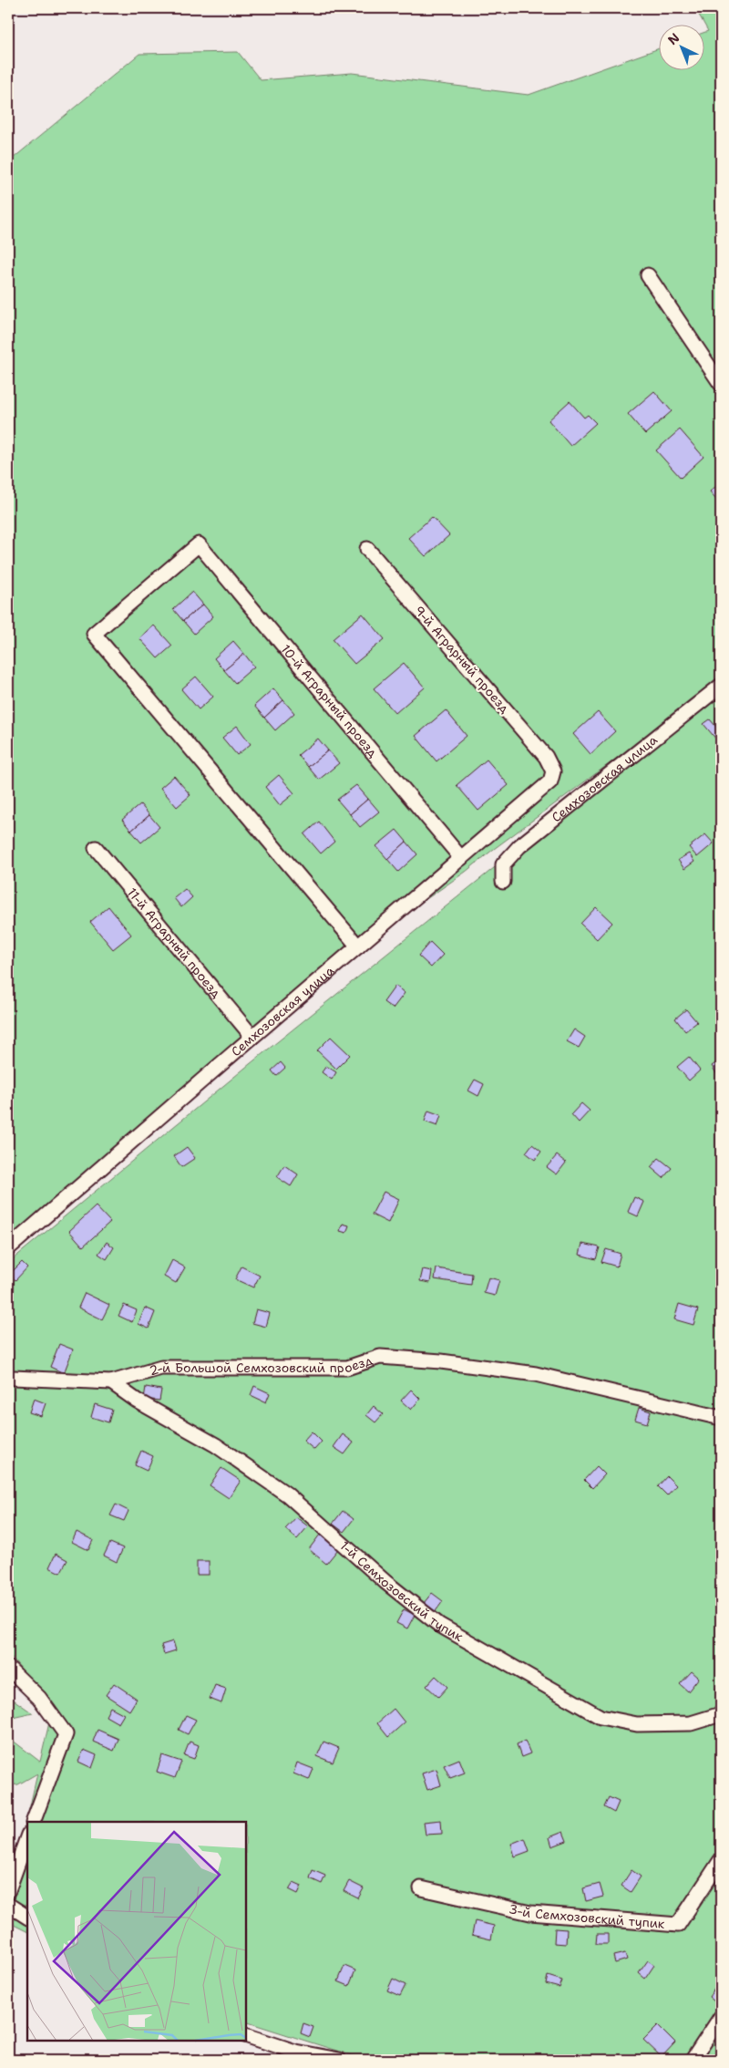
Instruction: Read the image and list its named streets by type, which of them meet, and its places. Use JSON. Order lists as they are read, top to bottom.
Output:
{
  "streets": {
    "street": [
      "9-й Аграрный проезд",
      "10-й Аграрный проезд",
      "Семхозовская улица",
      "11-й Аграрный проезд",
      "2-й Большой Семхозовский проезд",
      "1-й Семхозовский тупик",
      "3-й Семхозовский тупик"
    ]
  },
  "crossings": [
    ["9-й Аграрный проезд", "Семхозовская улица"],
    ["10-й Аграрный проезд", "Семхозовская улица"],
    ["Семхозовская улица", "11-й Аграрный проезд"],
    ["2-й Большой Семхозовский проезд", "1-й Семхозовский тупик"]
  ],
  "north": "top left"
}
